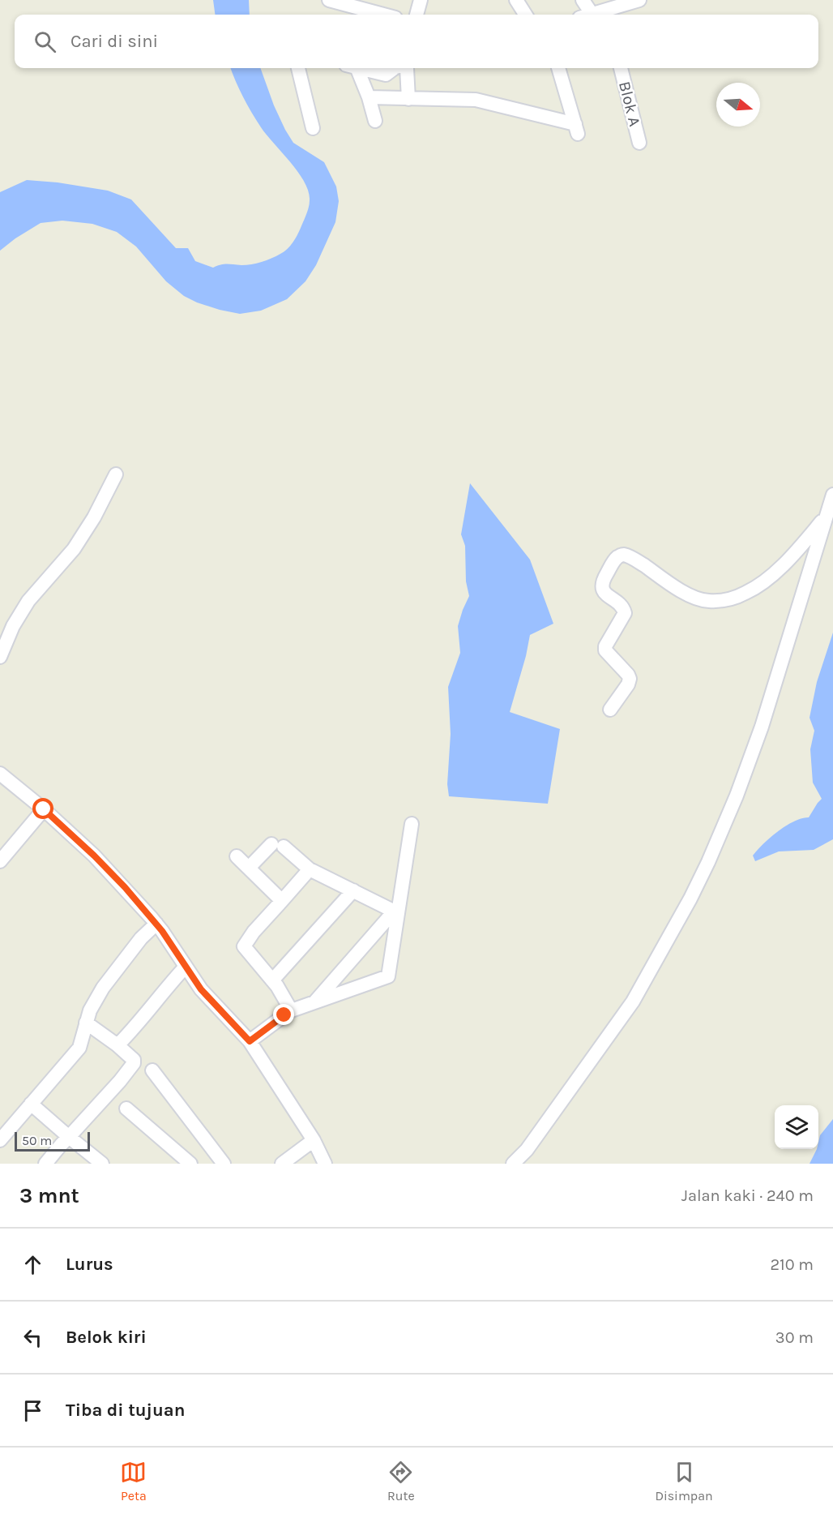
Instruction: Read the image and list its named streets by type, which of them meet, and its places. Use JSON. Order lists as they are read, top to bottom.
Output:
{
  "streets": {
    "street": ["Blok A"]
  },
  "scale_bar": "50 m",
  "north": "right",
  "page": {
    "search": "Cari di sini",
    "scale": "50 m",
    "heading": ["3 mnt", "Jalan kaki · 240 m"],
    "list": [
      ["Lurus", "210 m"],
      ["Belok kiri", "30 m"],
      "Tiba di tujuan"
    ],
    "nav": ["Peta", "Rute", "Disimpan"]
  }
}
